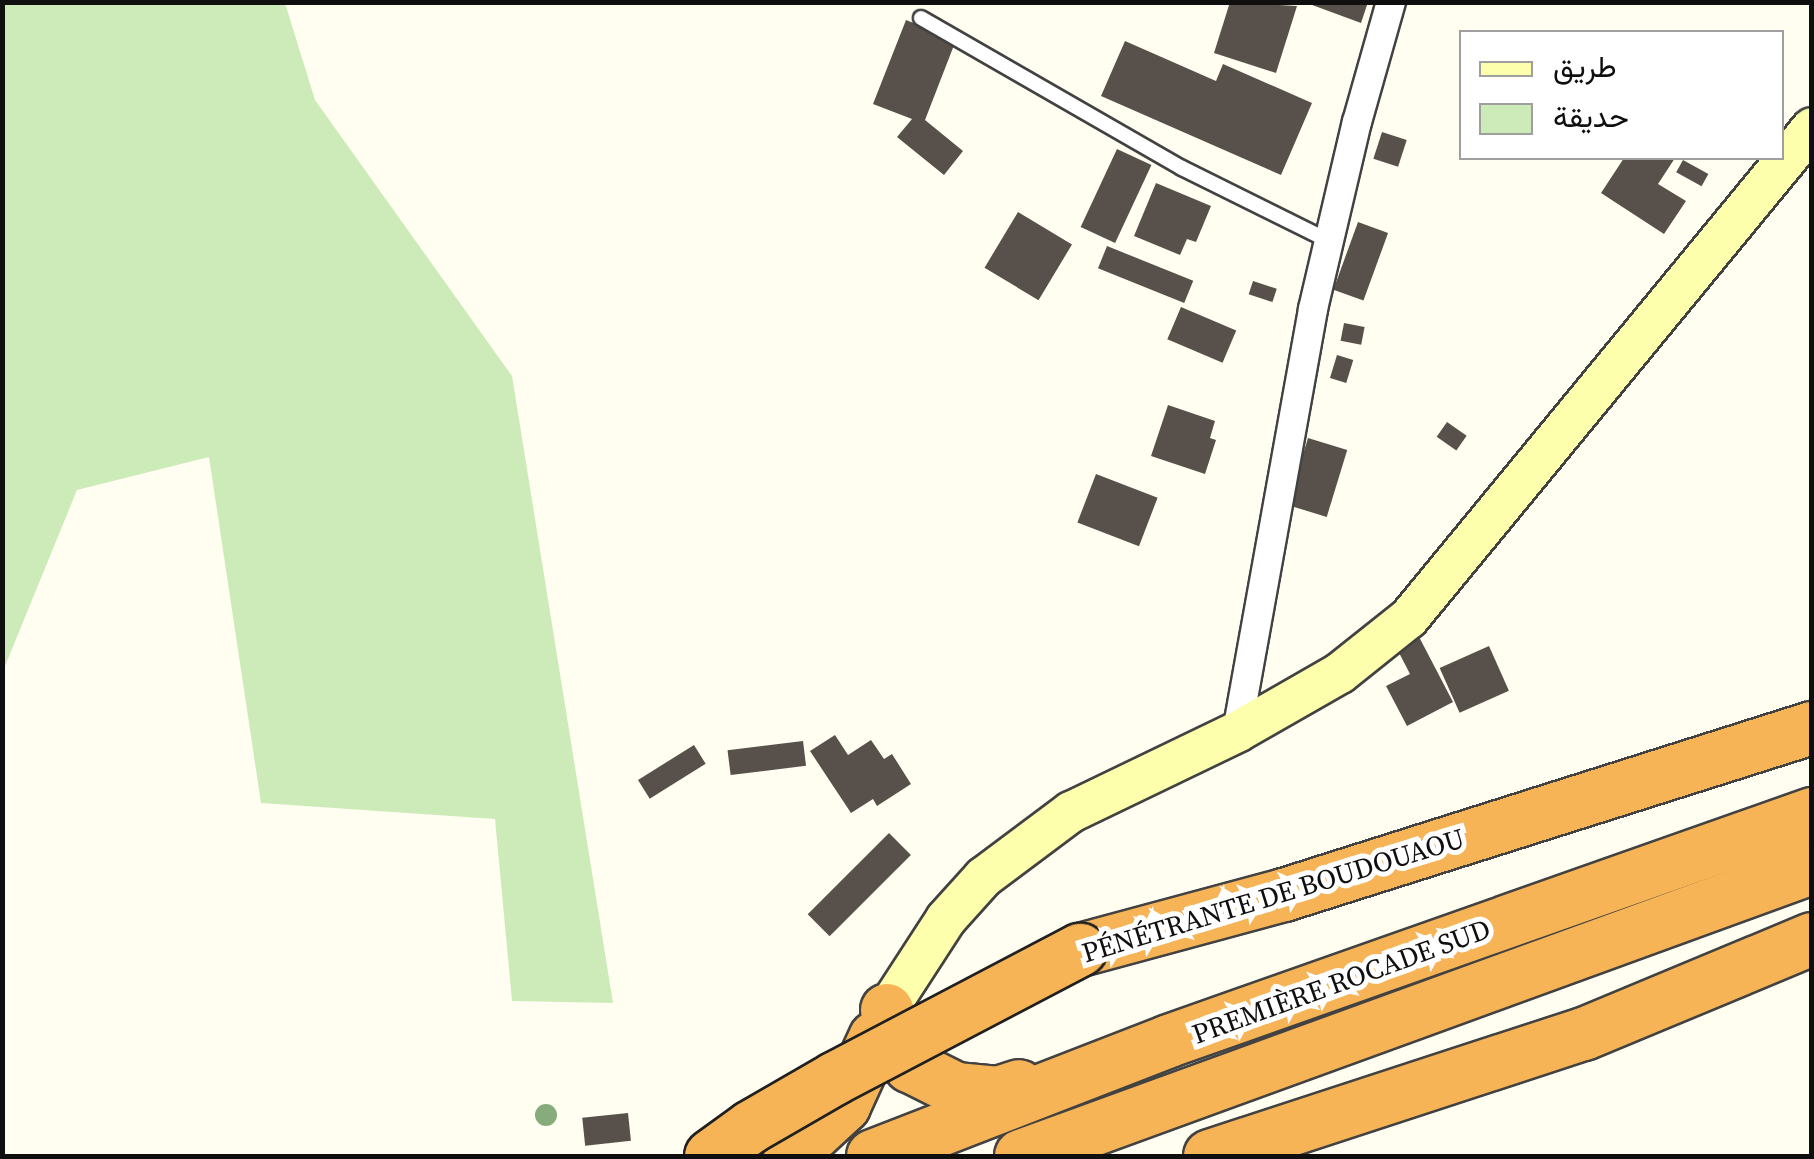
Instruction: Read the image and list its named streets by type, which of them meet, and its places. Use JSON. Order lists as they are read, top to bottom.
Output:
{
  "streets": {
    "highway": ["PÉNÉTRANTE DE BOUDOUAOU", "PREMIÈRE ROCADE SUD"]
  },
  "legend": ["طريق", "حديقة"]
}
